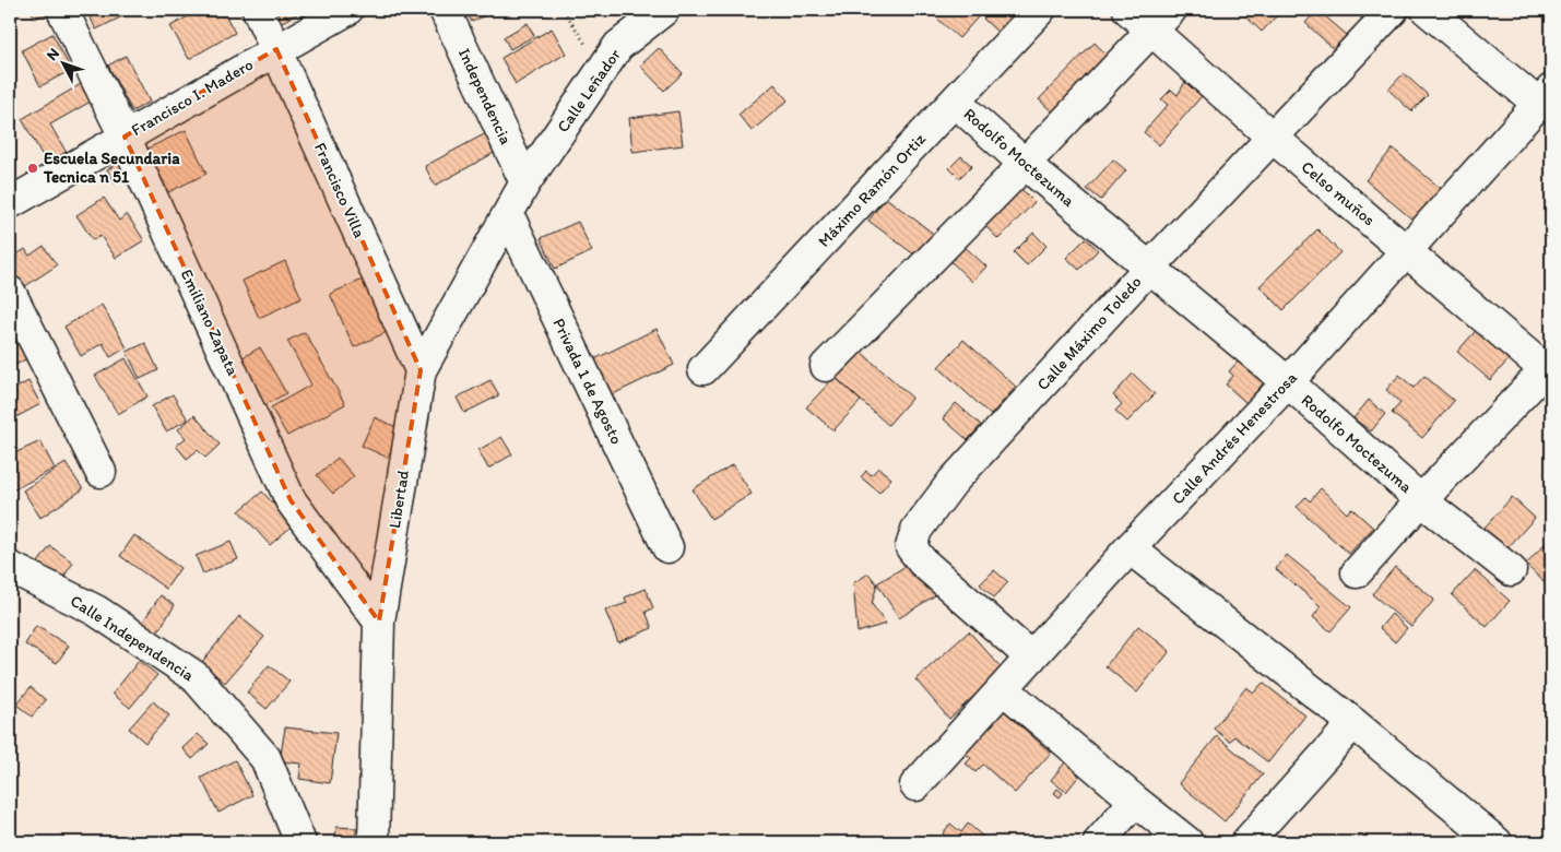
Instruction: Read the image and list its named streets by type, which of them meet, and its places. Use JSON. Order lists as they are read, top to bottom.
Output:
{
  "streets": {
    "street": [
      "Calle Leñador",
      "Independencia",
      "Francisco I. Madero",
      "Rodolfo Moctezuma",
      "Francisco Villa",
      "Máximo Ramón Ortiz",
      "Celso muños",
      "Emiliano Zapata",
      "Calle Máximo Toledo",
      "Privada 1 de Agosto",
      "Calle Andrés Henestrosa",
      "Libertad",
      "Calle Independencia"
    ]
  },
  "crossings": [
    ["Calle Leñador", "Independencia"],
    ["Calle Leñador", "Libertad"],
    ["Independencia", "Libertad"],
    ["Francisco I. Madero", "Francisco Villa"],
    ["Francisco I. Madero", "Emiliano Zapata"],
    ["Rodolfo Moctezuma", "Máximo Ramón Ortiz"],
    ["Rodolfo Moctezuma", "Calle Máximo Toledo"],
    ["Rodolfo Moctezuma", "Calle Andrés Henestrosa"],
    ["Francisco Villa", "Libertad"],
    ["Celso muños", "Calle Máximo Toledo"],
    ["Celso muños", "Calle Andrés Henestrosa"],
    ["Emiliano Zapata", "Libertad"],
    ["Calle Máximo Toledo", "Calle Andrés Henestrosa"],
    ["Privada 1 de Agosto", "Libertad"]
  ],
  "places": ["Escuela Secundaria Tecnica n 51"],
  "north": "top left"
}
